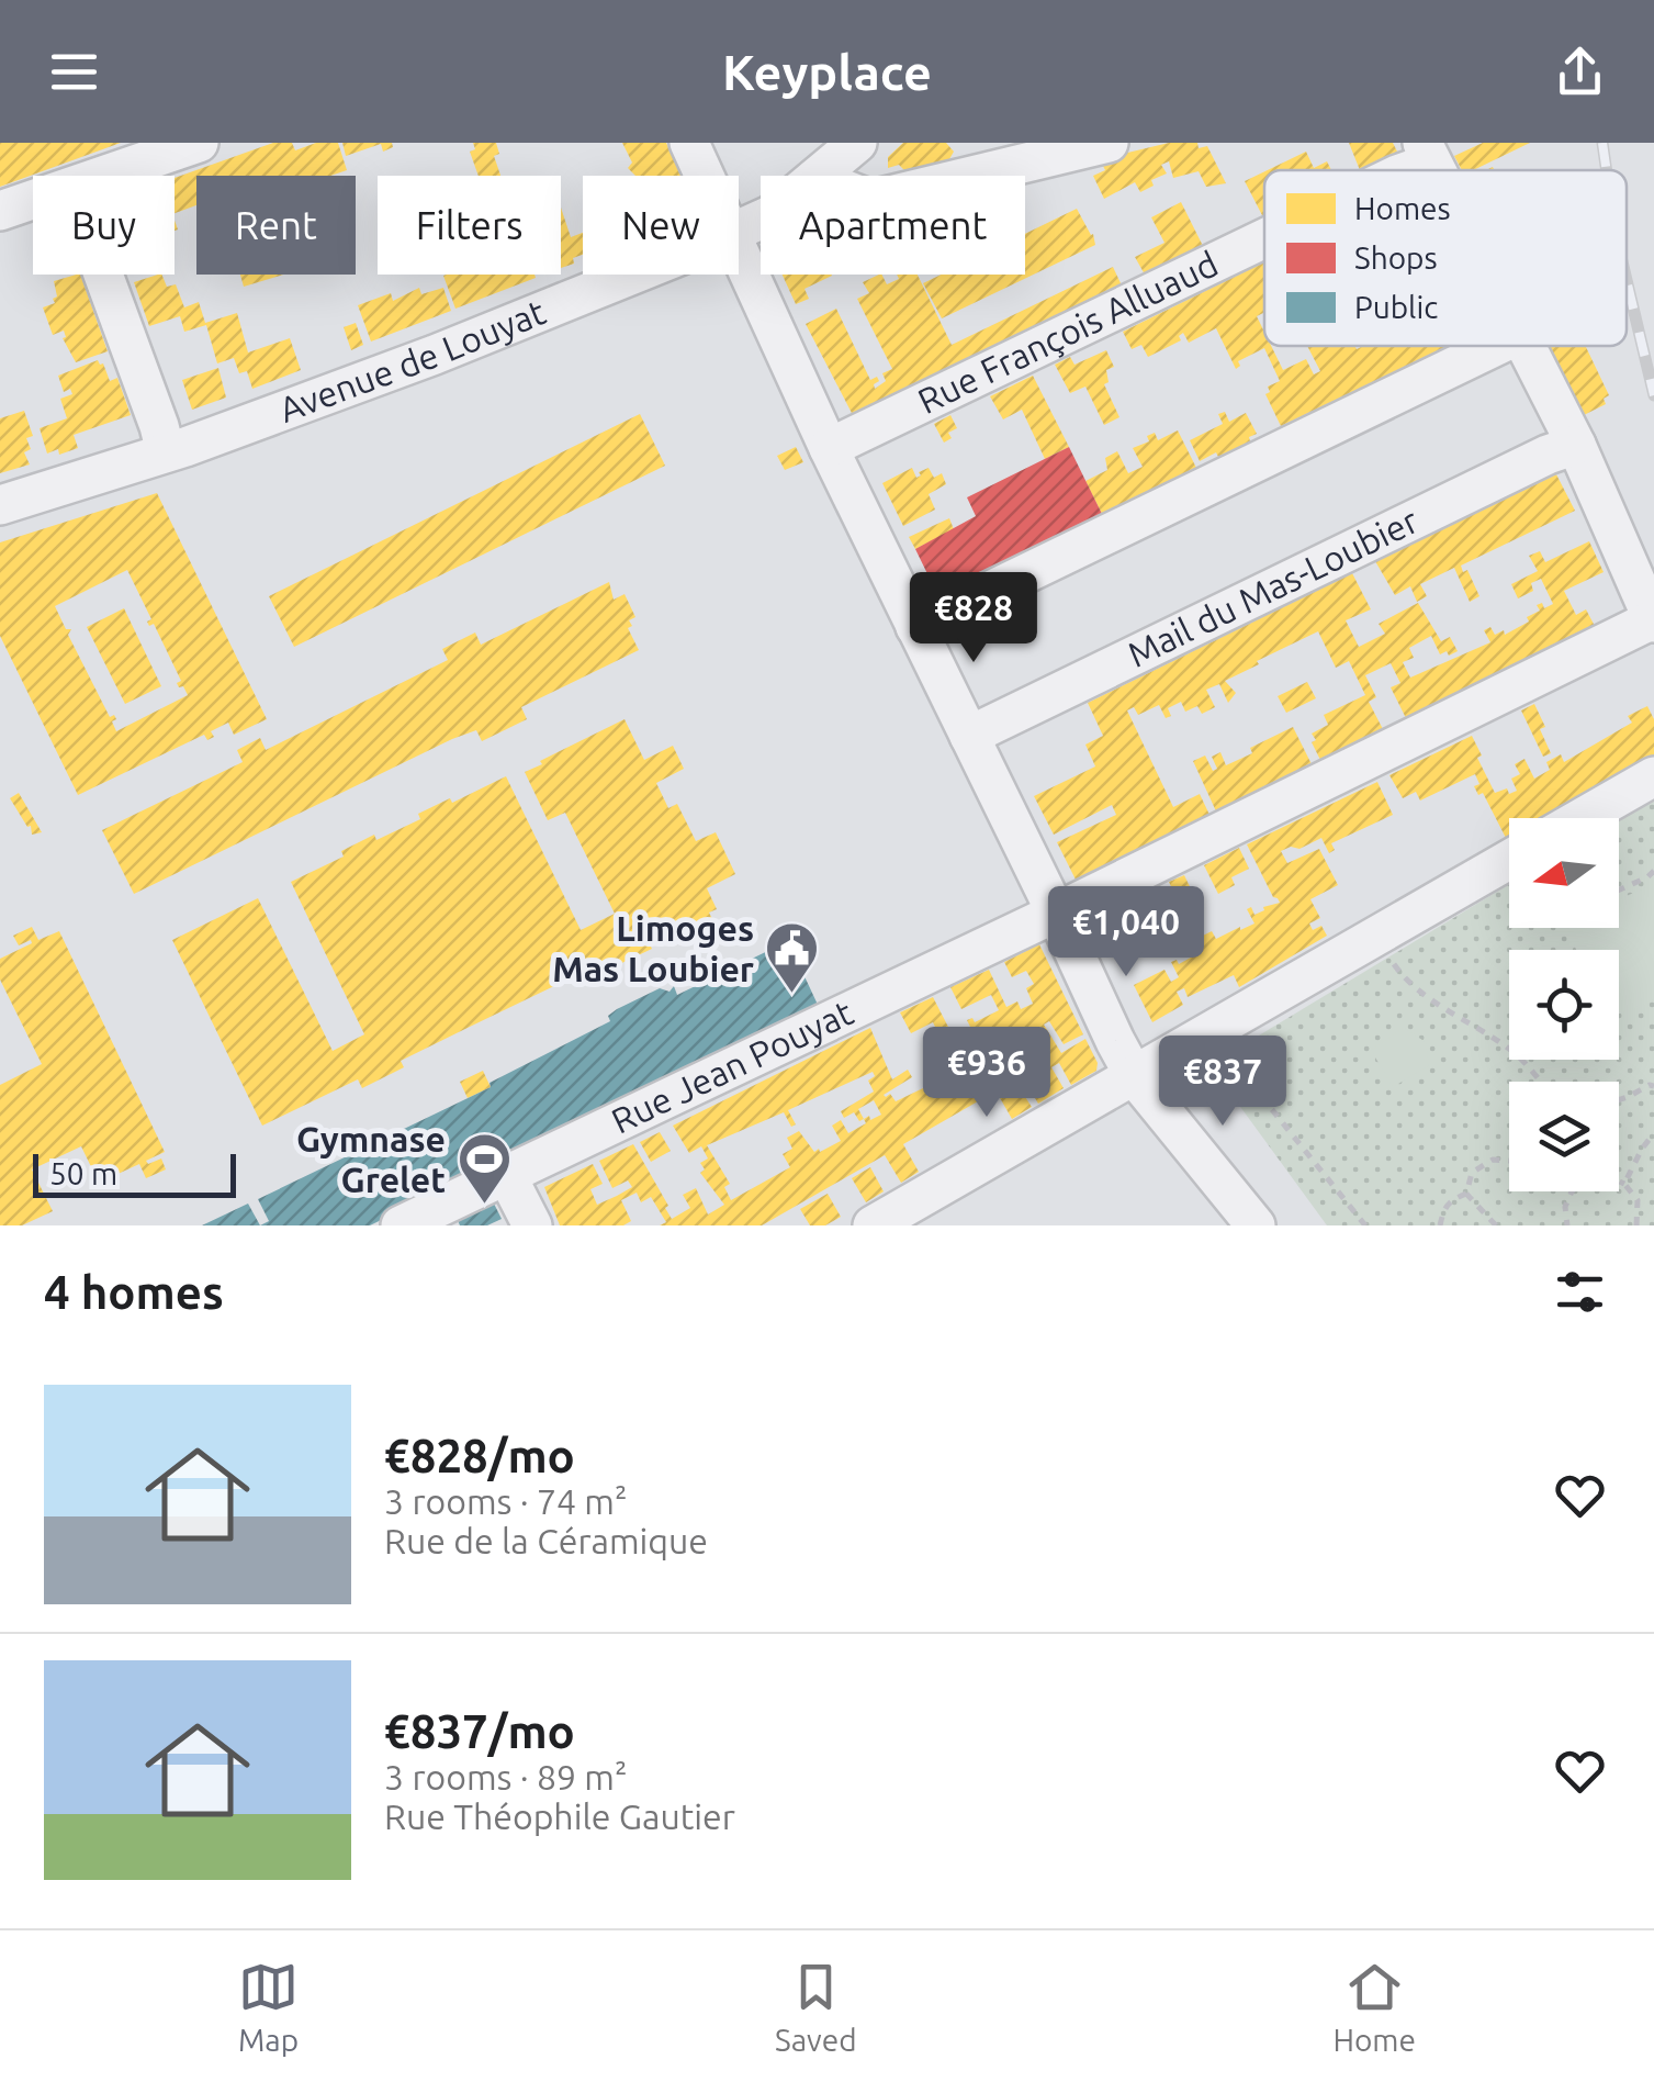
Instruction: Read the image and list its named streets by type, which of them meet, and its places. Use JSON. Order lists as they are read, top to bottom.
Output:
{
  "streets": {
    "street": [
      "Rue François Alluaud",
      "Avenue de Louyat",
      "Mail du Mas-Loubier",
      "Rue Jean Pouyat"
    ]
  },
  "places": {
    "public building": ["Limoges Mas Loubier"],
    "sports": ["Gymnase Grelet"]
  },
  "legend": ["Homes", "Shops", "Public"],
  "scale_bar": "50 m",
  "north": "left",
  "page": {
    "header": "Keyplace",
    "chip": [
      "Buy",
      "Rent",
      "Filters",
      "New",
      "Apartment"
    ],
    "price": [
      "€828",
      "€1,040",
      "€936",
      "€837"
    ],
    "scale": "50 m",
    "heading": "4 homes",
    "list": [
      {
        "name": "€828/mo",
        "note": "3 rooms · 74 m² · Rue de la Céramique"
      },
      {
        "name": "€837/mo",
        "note": "3 rooms · 89 m² · Rue Théophile Gautier"
      }
    ],
    "tabs": ["Map", "Saved", "Home"]
  }
}
